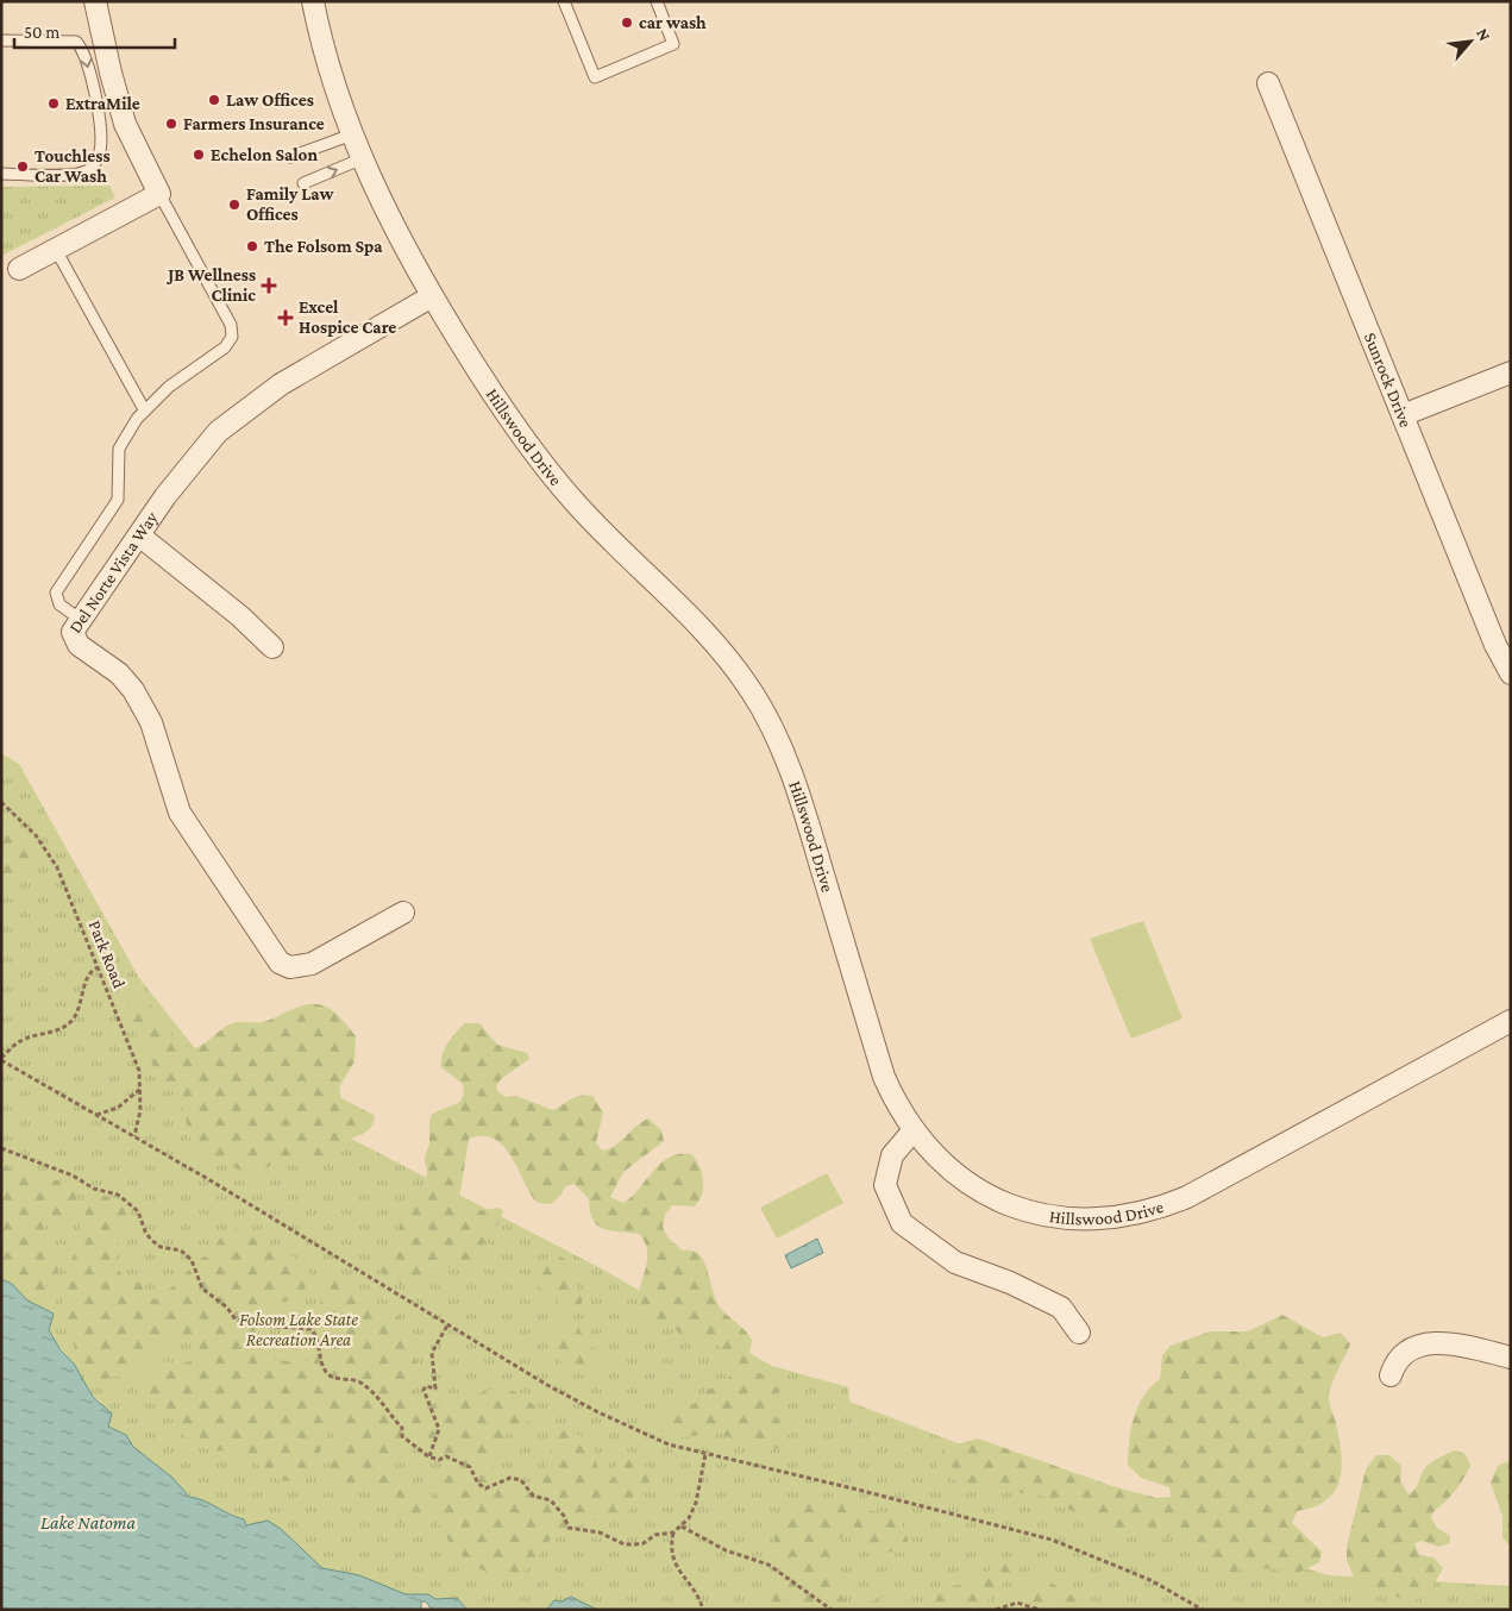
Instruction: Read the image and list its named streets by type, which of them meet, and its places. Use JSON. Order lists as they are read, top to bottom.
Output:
{
  "streets": {
    "street": ["Sunrock Drive", "Hillswood Drive", "Del Norte Vista Way"],
    "path": ["Park Road"]
  },
  "crossings": [
    ["Hillswood Drive", "Del Norte Vista Way"]
  ],
  "water": ["Lake Natoma"],
  "parks": ["Folsom Lake State Recreation Area"],
  "places": {
    "other": [
      "car wash",
      "Law Offices",
      "ExtraMile",
      "Farmers Insurance",
      "Echelon Salon",
      "Touchless Car Wash",
      "Family Law Offices",
      "The Folsom Spa"
    ],
    "health": ["JB Wellness Clinic", "Excel Hospice Care"]
  },
  "scale_bar": "50 m",
  "north": "top right"
}
